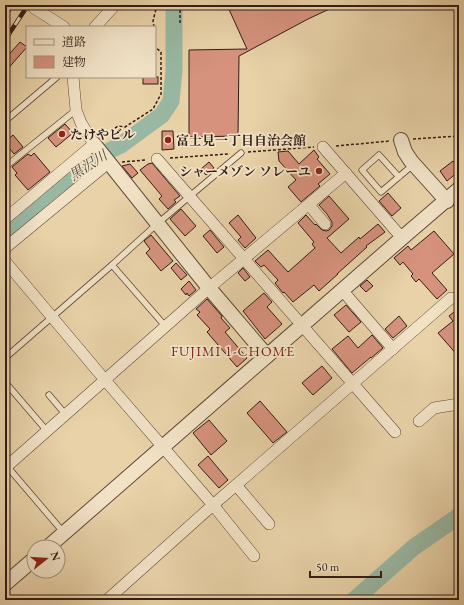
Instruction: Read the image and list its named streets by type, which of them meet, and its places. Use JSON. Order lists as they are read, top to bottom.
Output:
{
  "districts": ["FUJIMI 1-CHOME"],
  "water": ["黒沢川"],
  "places": ["たけやビル", "富士見一丁目自治会館", "シャーメゾン ソレーユ"],
  "legend": ["道路", "建物"],
  "scale_bar": "50 m",
  "north": "right"
}
